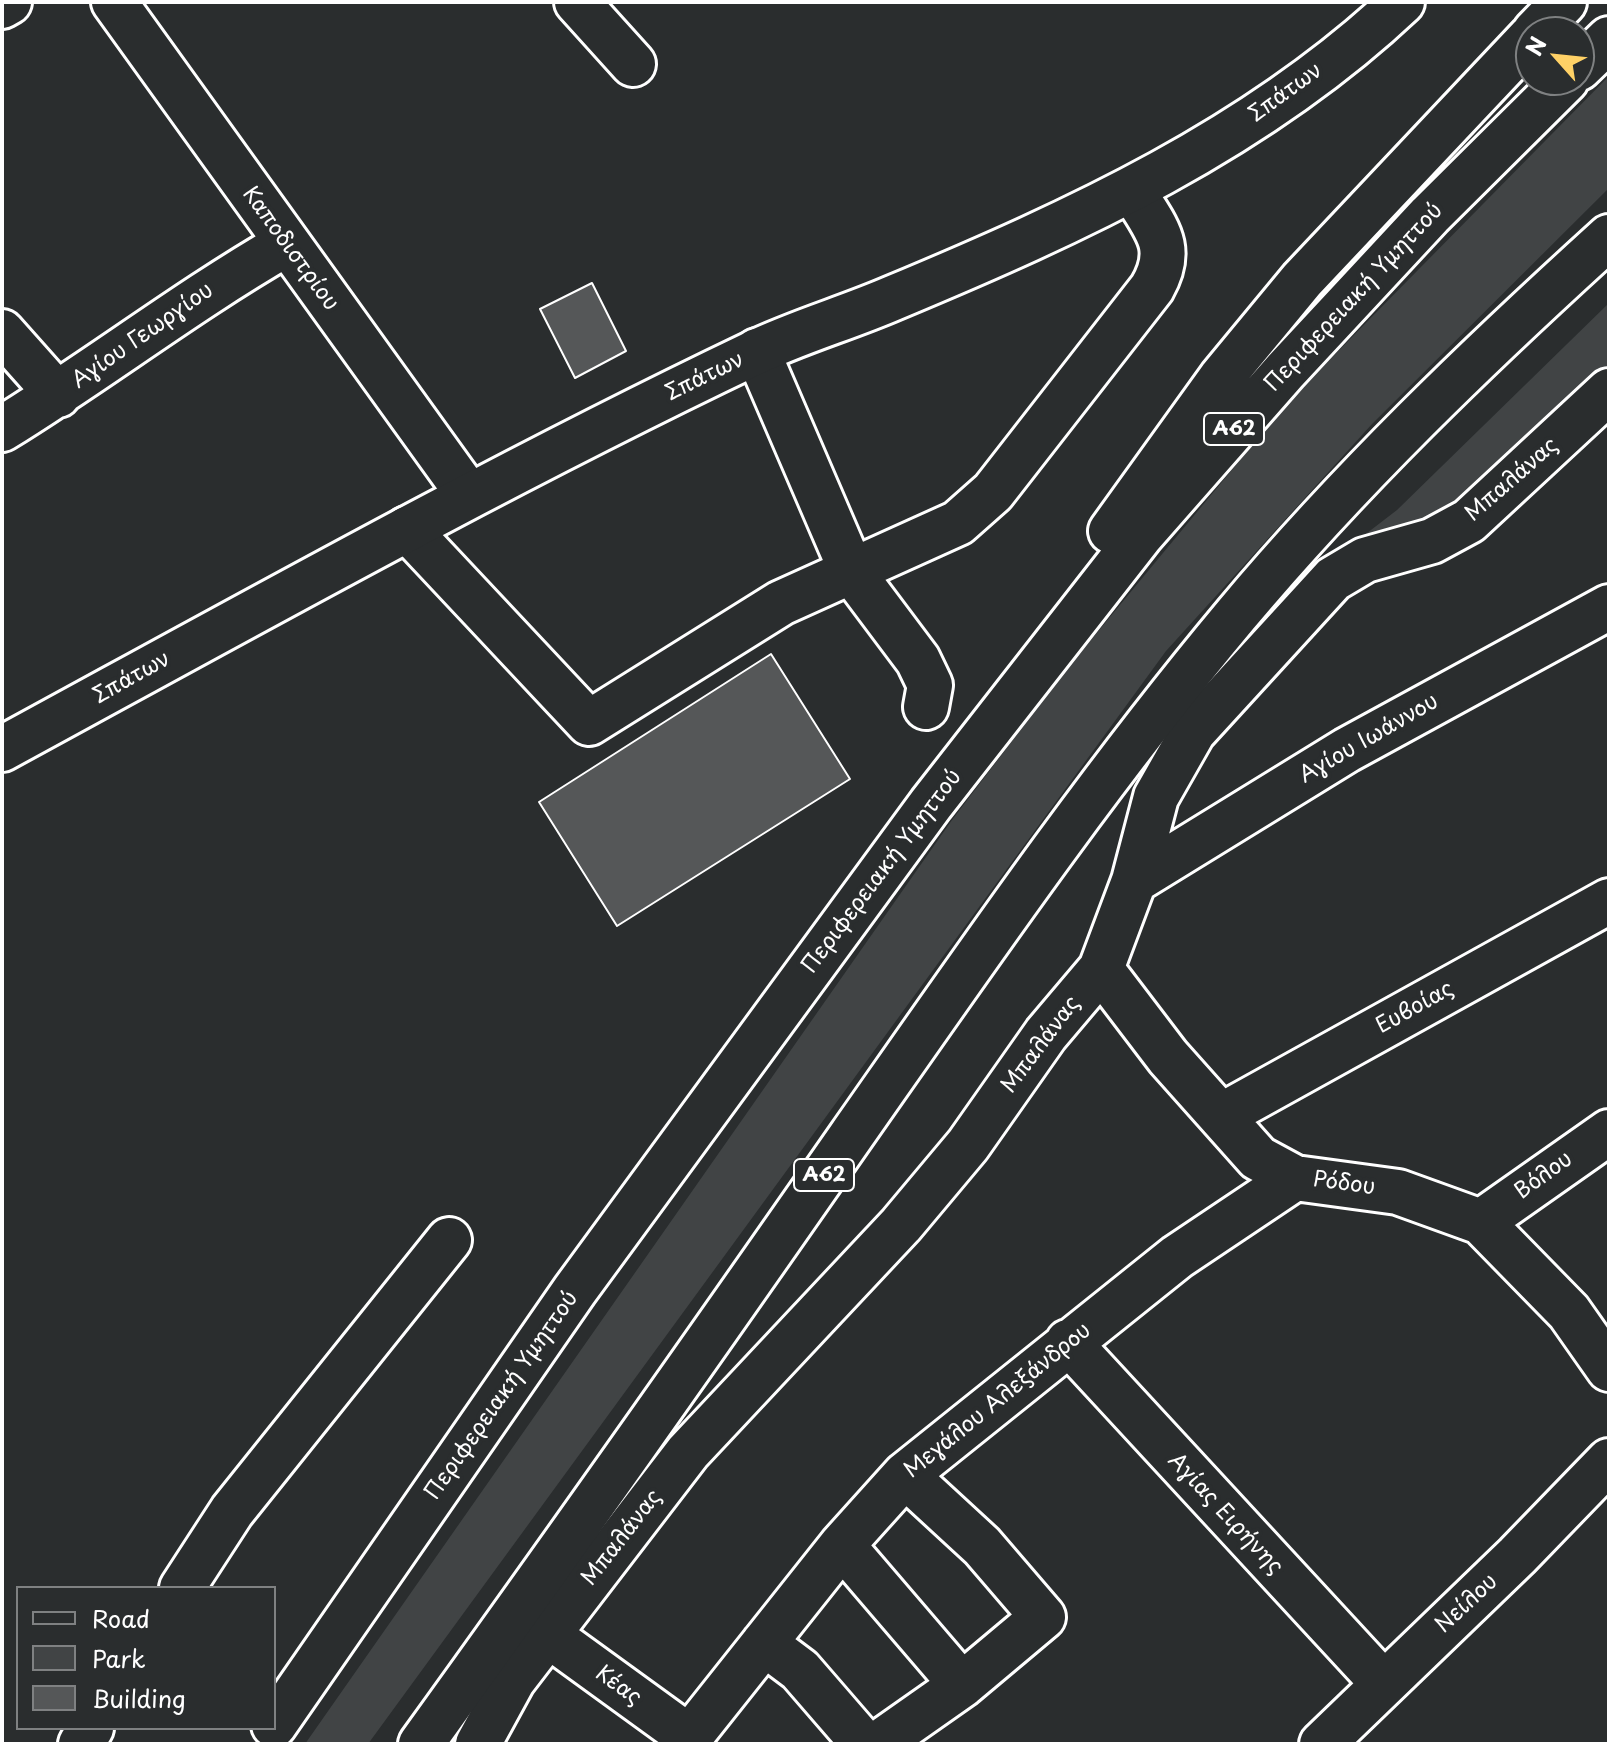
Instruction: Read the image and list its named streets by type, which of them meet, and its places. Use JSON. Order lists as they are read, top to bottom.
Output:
{
  "streets": {
    "main road": [
      "Σπάτων",
      "Καποδιστρίου",
      "Περιφερειακή Υμηττού",
      "Αγίου Γεωργίου",
      "Α62",
      "Μπαλάνας",
      "Αγίου Ιωάννου",
      "Ευβοίας",
      "Βόλου",
      "Ρόδου",
      "Μεγάλου Αλεξάνδρου",
      "Αγίας Ειρήνης",
      "Νείλου",
      "Κέας"
    ]
  },
  "crossings": [
    ["Σπάτων", "Καποδιστρίου"],
    ["Καποδιστρίου", "Αγίου Γεωργίου"],
    ["Μπαλάνας", "Αγίου Ιωάννου"],
    ["Μπαλάνας", "Ρόδου"],
    ["Μπαλάνας", "Κέας"],
    ["Ευβοίας", "Ρόδου"],
    ["Βόλου", "Ρόδου"],
    ["Ρόδου", "Μεγάλου Αλεξάνδρου"],
    ["Μεγάλου Αλεξάνδρου", "Αγίας Ειρήνης"],
    ["Μεγάλου Αλεξάνδρου", "Κέας"],
    ["Αγίας Ειρήνης", "Νείλου"]
  ],
  "legend": ["Road", "Park", "Building"],
  "north": "top left"
}
